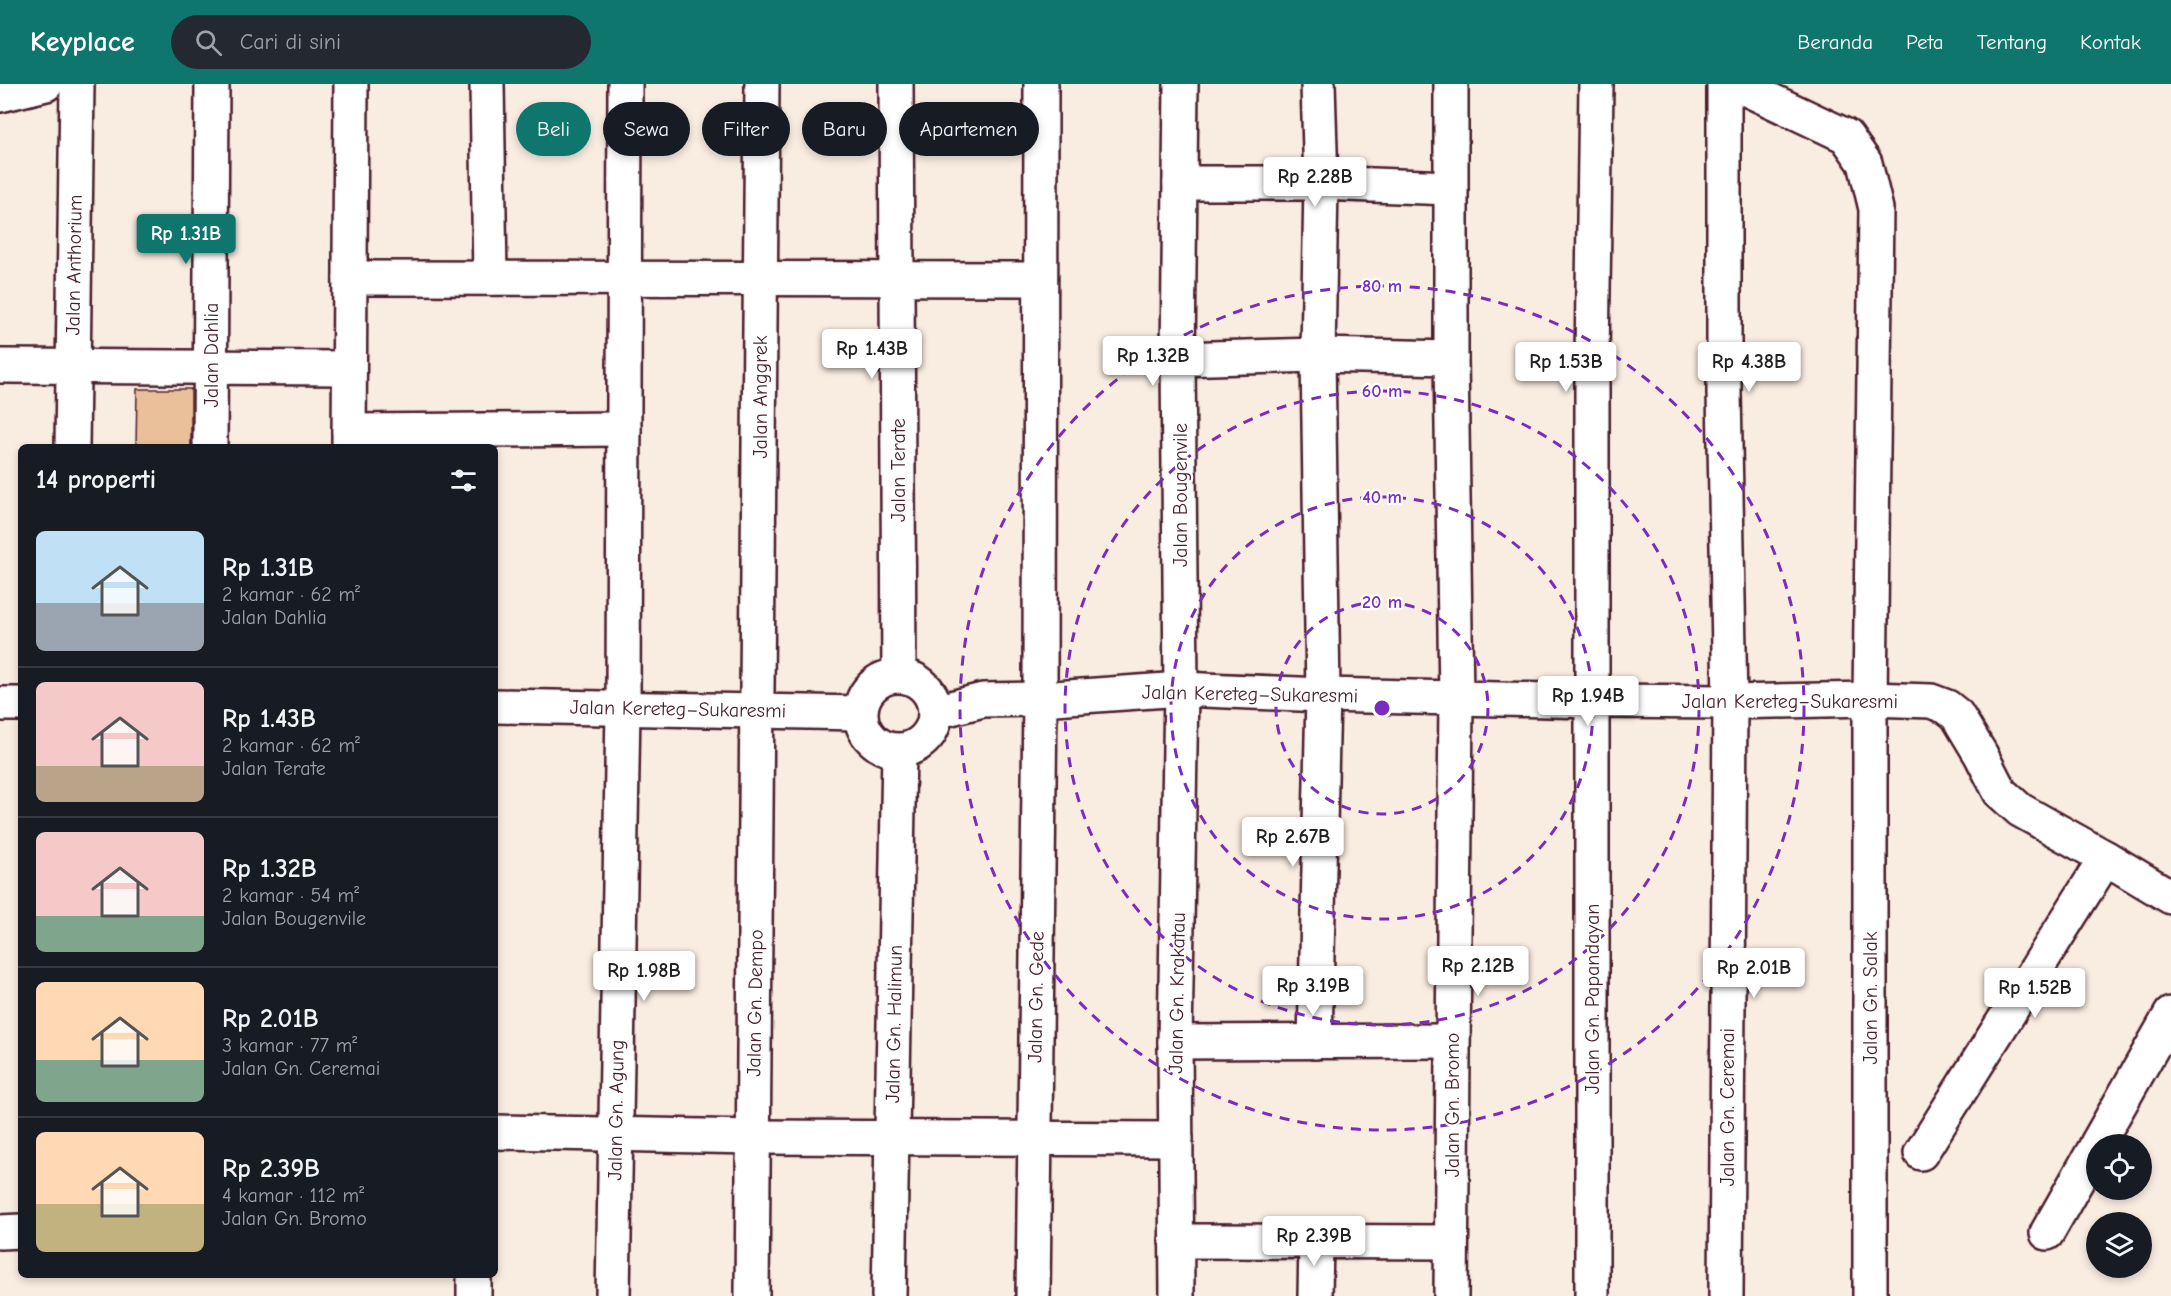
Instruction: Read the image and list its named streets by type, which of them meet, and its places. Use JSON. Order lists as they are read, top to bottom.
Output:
{
  "streets": {
    "street": [
      "Jalan Anthorium",
      "Jalan Dahlia",
      "Jalan Anggrek",
      "Jalan Terate",
      "Jalan Bougenvile",
      "Jalan Kereteg–Sukaresmi",
      "Jalan Gn. Krakatau",
      "Jalan Gn. Gede",
      "Jalan Gn. Salak",
      "Jalan Gn. Papandayan",
      "Jalan Gn. Dempo",
      "Jalan Gn. Halimun",
      "Jalan Gn. Bromo",
      "Jalan Gn. Ceremai",
      "Jalan Gn. Agung"
    ]
  },
  "crossings": [
    ["Jalan Anggrek", "Jalan Kereteg–Sukaresmi"],
    ["Jalan Anggrek", "Jalan Gn. Dempo"],
    ["Jalan Terate", "Jalan Kereteg–Sukaresmi"],
    ["Jalan Terate", "Jalan Gn. Halimun"],
    ["Jalan Bougenvile", "Jalan Kereteg–Sukaresmi"],
    ["Jalan Bougenvile", "Jalan Gn. Krakatau"],
    ["Jalan Kereteg–Sukaresmi", "Jalan Gn. Krakatau"],
    ["Jalan Kereteg–Sukaresmi", "Jalan Gn. Gede"],
    ["Jalan Kereteg–Sukaresmi", "Jalan Gn. Salak"],
    ["Jalan Kereteg–Sukaresmi", "Jalan Gn. Papandayan"],
    ["Jalan Kereteg–Sukaresmi", "Jalan Gn. Dempo"],
    ["Jalan Kereteg–Sukaresmi", "Jalan Gn. Halimun"],
    ["Jalan Kereteg–Sukaresmi", "Jalan Gn. Bromo"],
    ["Jalan Kereteg–Sukaresmi", "Jalan Gn. Ceremai"],
    ["Jalan Kereteg–Sukaresmi", "Jalan Gn. Agung"]
  ],
  "page": {
    "header": "Keyplace",
    "search": "Cari di sini",
    "nav": [
      "Beranda",
      "Peta",
      "Tentang",
      "Kontak"
    ],
    "chip": [
      "Beli",
      "Sewa",
      "Filter",
      "Baru",
      "Apartemen"
    ],
    "price": [
      "Rp 2.28B",
      "Rp 1.31B",
      "Rp 1.43B",
      "Rp 1.32B",
      "Rp 1.53B",
      "Rp 4.38B",
      "Rp 1.94B",
      "Rp 2.67B",
      "Rp 2.12B",
      "Rp 2.01B",
      "Rp 1.98B",
      "Rp 3.19B",
      "Rp 1.52B",
      "Rp 2.39B"
    ],
    "heading": "14 properti",
    "list": [
      {
        "name": "Rp 1.31B",
        "note": "2 kamar · 62 m² · Jalan Dahlia"
      },
      {
        "name": "Rp 1.43B",
        "note": "2 kamar · 62 m² · Jalan Terate"
      },
      {
        "name": "Rp 1.32B",
        "note": "2 kamar · 54 m² · Jalan Bougenvile"
      },
      {
        "name": "Rp 2.01B",
        "note": "3 kamar · 77 m² · Jalan Gn. Ceremai"
      },
      {
        "name": "Rp 2.39B",
        "note": "4 kamar · 112 m² · Jalan Gn. Bromo"
      }
    ]
  },
  "rings": [
    "80 m",
    "60 m",
    "40 m",
    "20 m"
  ]
}
